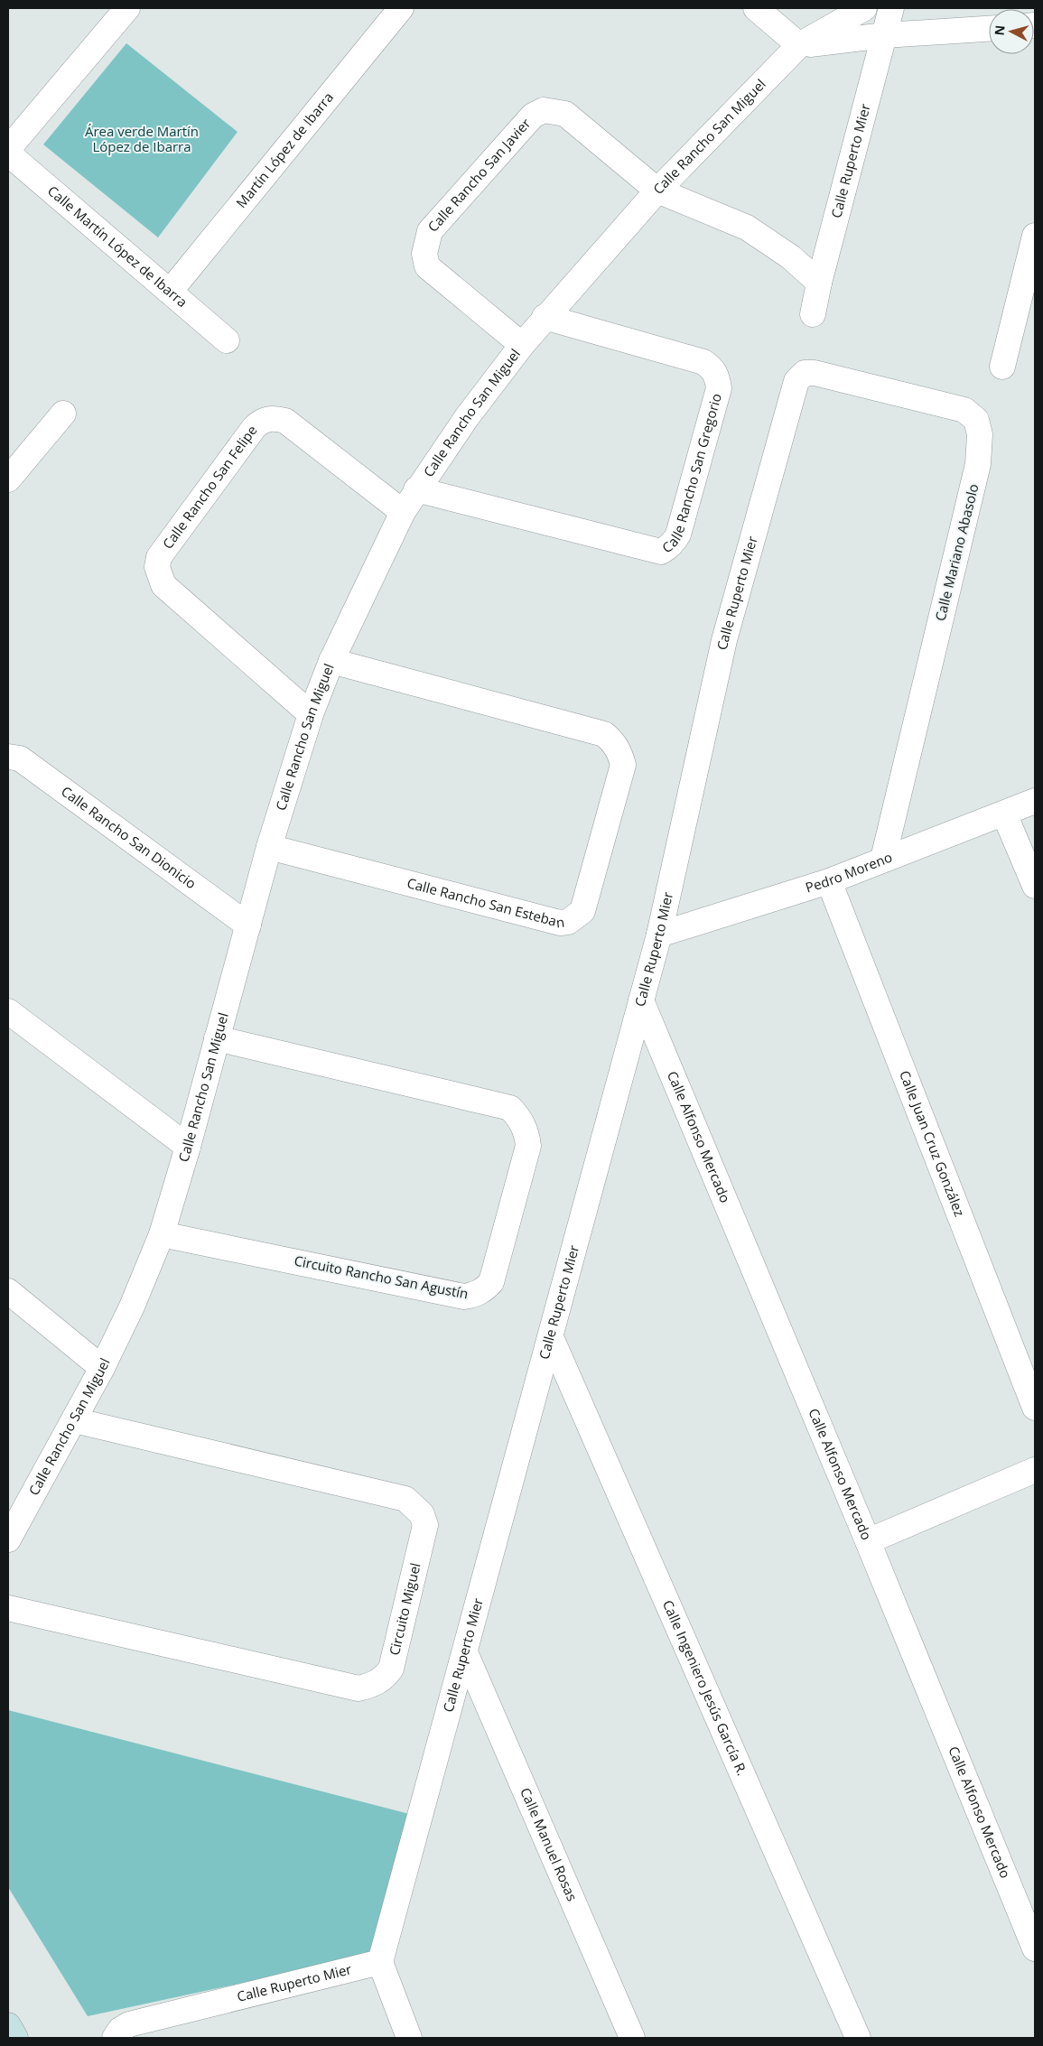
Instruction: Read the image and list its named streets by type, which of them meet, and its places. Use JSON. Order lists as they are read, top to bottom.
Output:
{
  "streets": {
    "street": [
      "Calle Rancho San Miguel",
      "Martín López de Ibarra",
      "Calle Ruperto Mier",
      "Calle Rancho San Javier",
      "Calle Martín López de Ibarra",
      "Calle Rancho San Gregorio",
      "Calle Rancho San Felipe",
      "Calle Mariano Abasolo",
      "Calle Rancho San Dionicio",
      "Pedro Moreno",
      "Calle Rancho San Esteban",
      "Calle Alfonso Mercado",
      "Calle Juan Cruz González",
      "Circuito Rancho San Agustín",
      "Circuito Miguel",
      "Calle Ingeniero Jesús García R.",
      "Calle Manuel Rosas"
    ]
  },
  "crossings": [
    ["Calle Rancho San Miguel", "Calle Rancho San Javier"],
    ["Calle Rancho San Miguel", "Calle Rancho San Gregorio"],
    ["Calle Rancho San Miguel", "Calle Rancho San Felipe"],
    ["Calle Rancho San Miguel", "Calle Rancho San Dionicio"],
    ["Calle Rancho San Miguel", "Calle Rancho San Esteban"],
    ["Calle Rancho San Miguel", "Circuito Rancho San Agustín"],
    ["Calle Rancho San Miguel", "Circuito Miguel"],
    ["Martín López de Ibarra", "Calle Martín López de Ibarra"],
    ["Calle Ruperto Mier", "Calle Rancho San Javier"],
    ["Calle Ruperto Mier", "Calle Mariano Abasolo"],
    ["Calle Ruperto Mier", "Pedro Moreno"],
    ["Calle Ruperto Mier", "Calle Alfonso Mercado"],
    ["Calle Ruperto Mier", "Calle Ingeniero Jesús García R."],
    ["Calle Ruperto Mier", "Calle Manuel Rosas"],
    ["Calle Mariano Abasolo", "Pedro Moreno"],
    ["Pedro Moreno", "Calle Juan Cruz González"]
  ],
  "parks": ["Área verde Martín López de Ibarra"],
  "north": "left"
}
